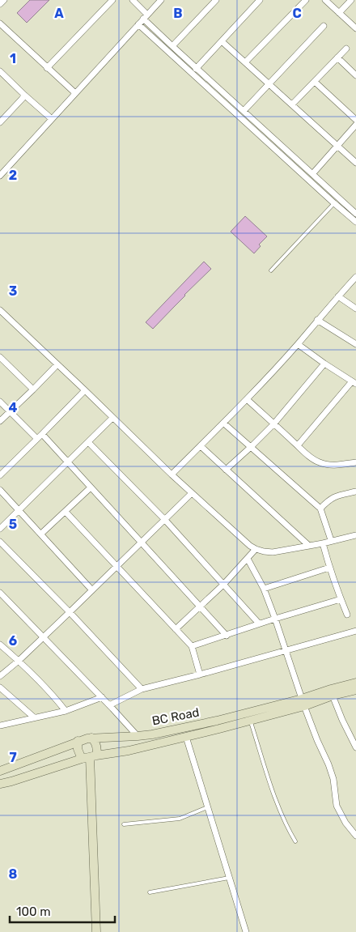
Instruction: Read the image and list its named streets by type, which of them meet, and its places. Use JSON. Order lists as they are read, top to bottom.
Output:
{
  "streets": {
    "street": ["BC Road"]
  },
  "scale_bar": "100 m",
  "grid": {
    "columns": ["A", "B", "C"],
    "rows": [
      "1",
      "2",
      "3",
      "4",
      "5",
      "6",
      "7",
      "8"
    ]
  }
}
